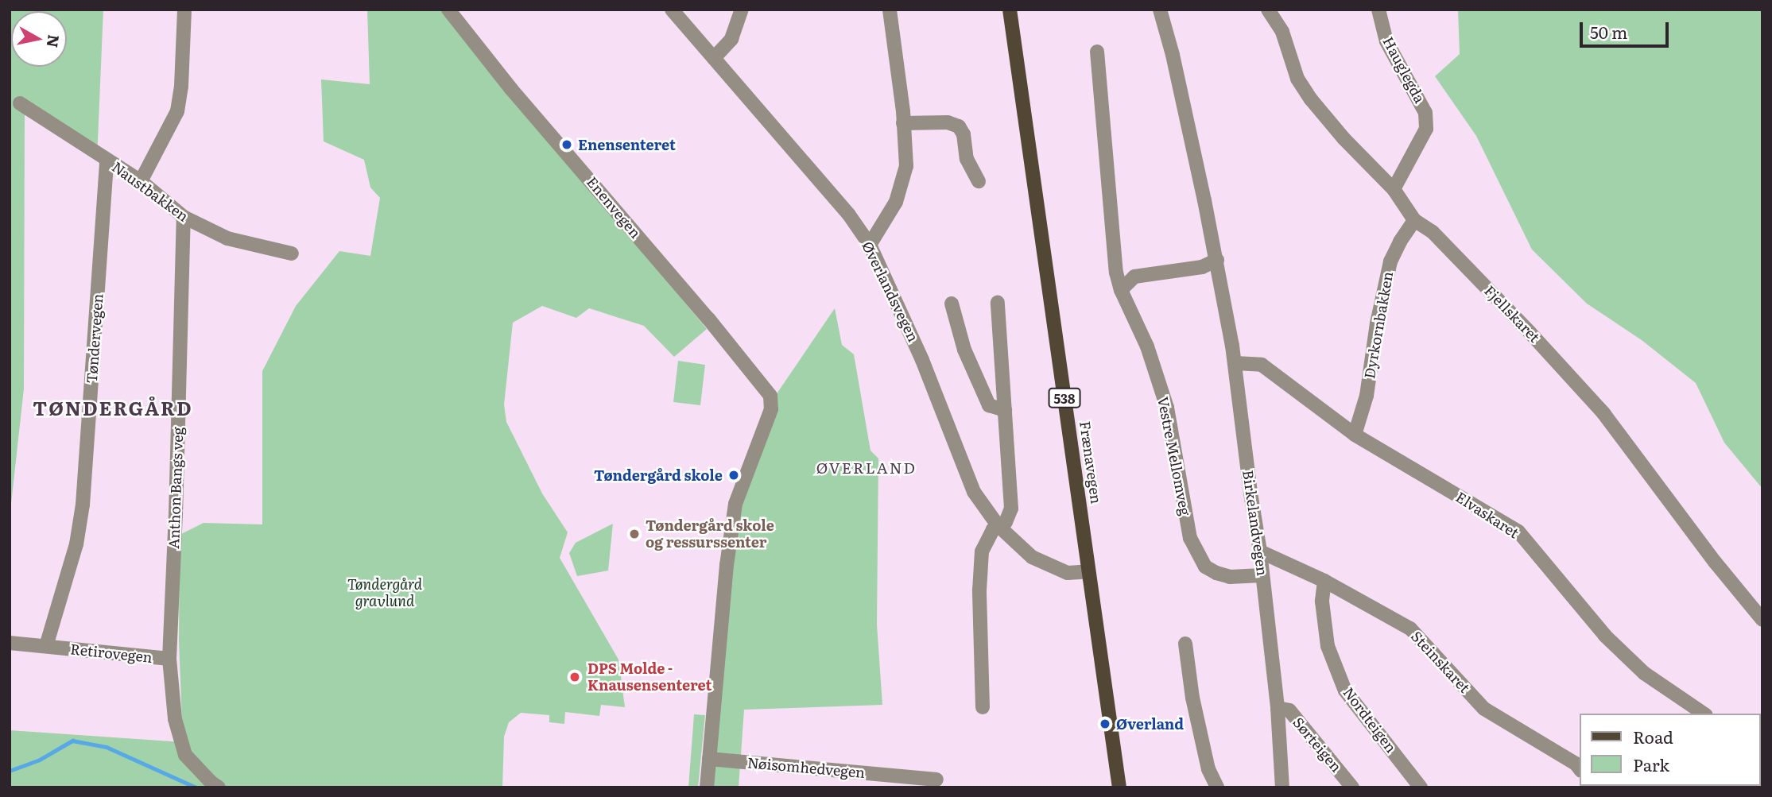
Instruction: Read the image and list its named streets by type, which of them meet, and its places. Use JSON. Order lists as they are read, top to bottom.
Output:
{
  "streets": {
    "main road": ["538", "Frænavegen"],
    "street": [
      "Hauglegda",
      "Naustbakken",
      "Enenvegen",
      "Øverlandsvegen",
      "Fjellskaret",
      "Dyrkornbakken",
      "Tøndervegen",
      "Vestre Mellomveg",
      "Anthon Bangs veg",
      "Elvaskaret",
      "Birkelandvegen",
      "Retirovegen",
      "Steinskaret",
      "Nordteigen",
      "Sørteigen",
      "Nøisomhedvegen"
    ]
  },
  "crossings": [
    ["Hauglegda", "Fjellskaret"],
    ["Naustbakken", "Tøndervegen"],
    ["Naustbakken", "Anthon Bangs veg"],
    ["Enenvegen", "Nøisomhedvegen"],
    ["Øverlandsvegen", "Frænavegen"],
    ["Fjellskaret", "Dyrkornbakken"],
    ["Dyrkornbakken", "Elvaskaret"],
    ["Tøndervegen", "Retirovegen"],
    ["Vestre Mellomveg", "Birkelandvegen"],
    ["Anthon Bangs veg", "Retirovegen"],
    ["Elvaskaret", "Birkelandvegen"],
    ["Birkelandvegen", "Steinskaret"],
    ["Birkelandvegen", "Sørteigen"],
    ["Steinskaret", "Nordteigen"]
  ],
  "districts": ["TØNDERGÅRD", "ØVERLAND"],
  "parks": ["Tøndergård gravlund"],
  "places": [
    "Enensenteret",
    "Tøndergård skole",
    "Tøndergård skole og ressurssenter",
    "DPS Molde - Knausensenteret",
    "Øverland"
  ],
  "legend": ["Road", "Park"],
  "scale_bar": "50 m",
  "north": "right"
}
